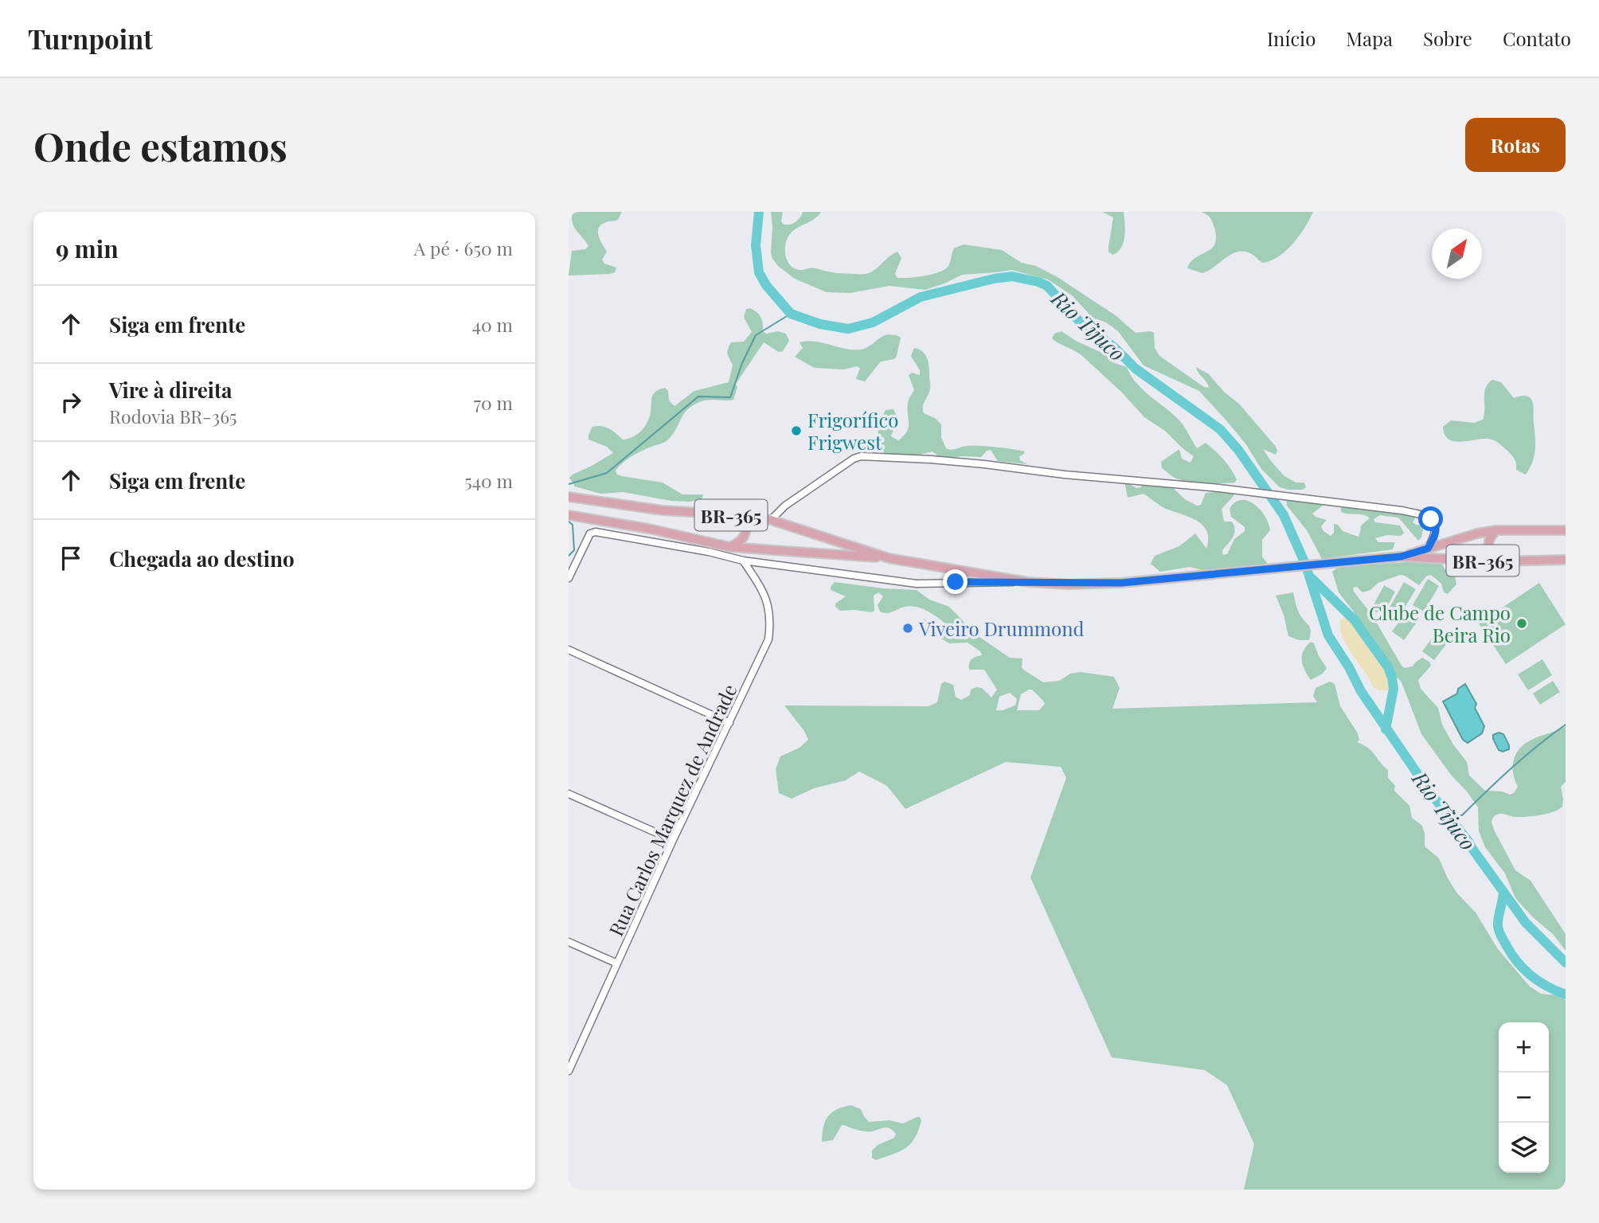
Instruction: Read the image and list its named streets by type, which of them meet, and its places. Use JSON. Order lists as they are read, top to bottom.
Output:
{
  "streets": {
    "main road": ["BR-365"],
    "street": ["Rua Carlos Marquez de Andrade"]
  },
  "water": ["Rio Tijuco"],
  "places": ["Frigorífico Frigwest", "Clube de Campo Beira Rio", "Viveiro Drummond"],
  "north": "top right",
  "page": {
    "header": "Turnpoint",
    "nav": [
      "Início",
      "Mapa",
      "Sobre",
      "Contato"
    ],
    "buttons": "Rotas",
    "title": "Onde estamos",
    "heading": ["9 min", "A pé · 650 m"],
    "list": [
      ["Siga em frente", "40 m"],
      ["Vire à direita", "Rodovia BR-365", "70 m"],
      ["Siga em frente", "540 m"],
      "Chegada ao destino"
    ],
    "map_buttons": ["+", "−"]
  }
}
